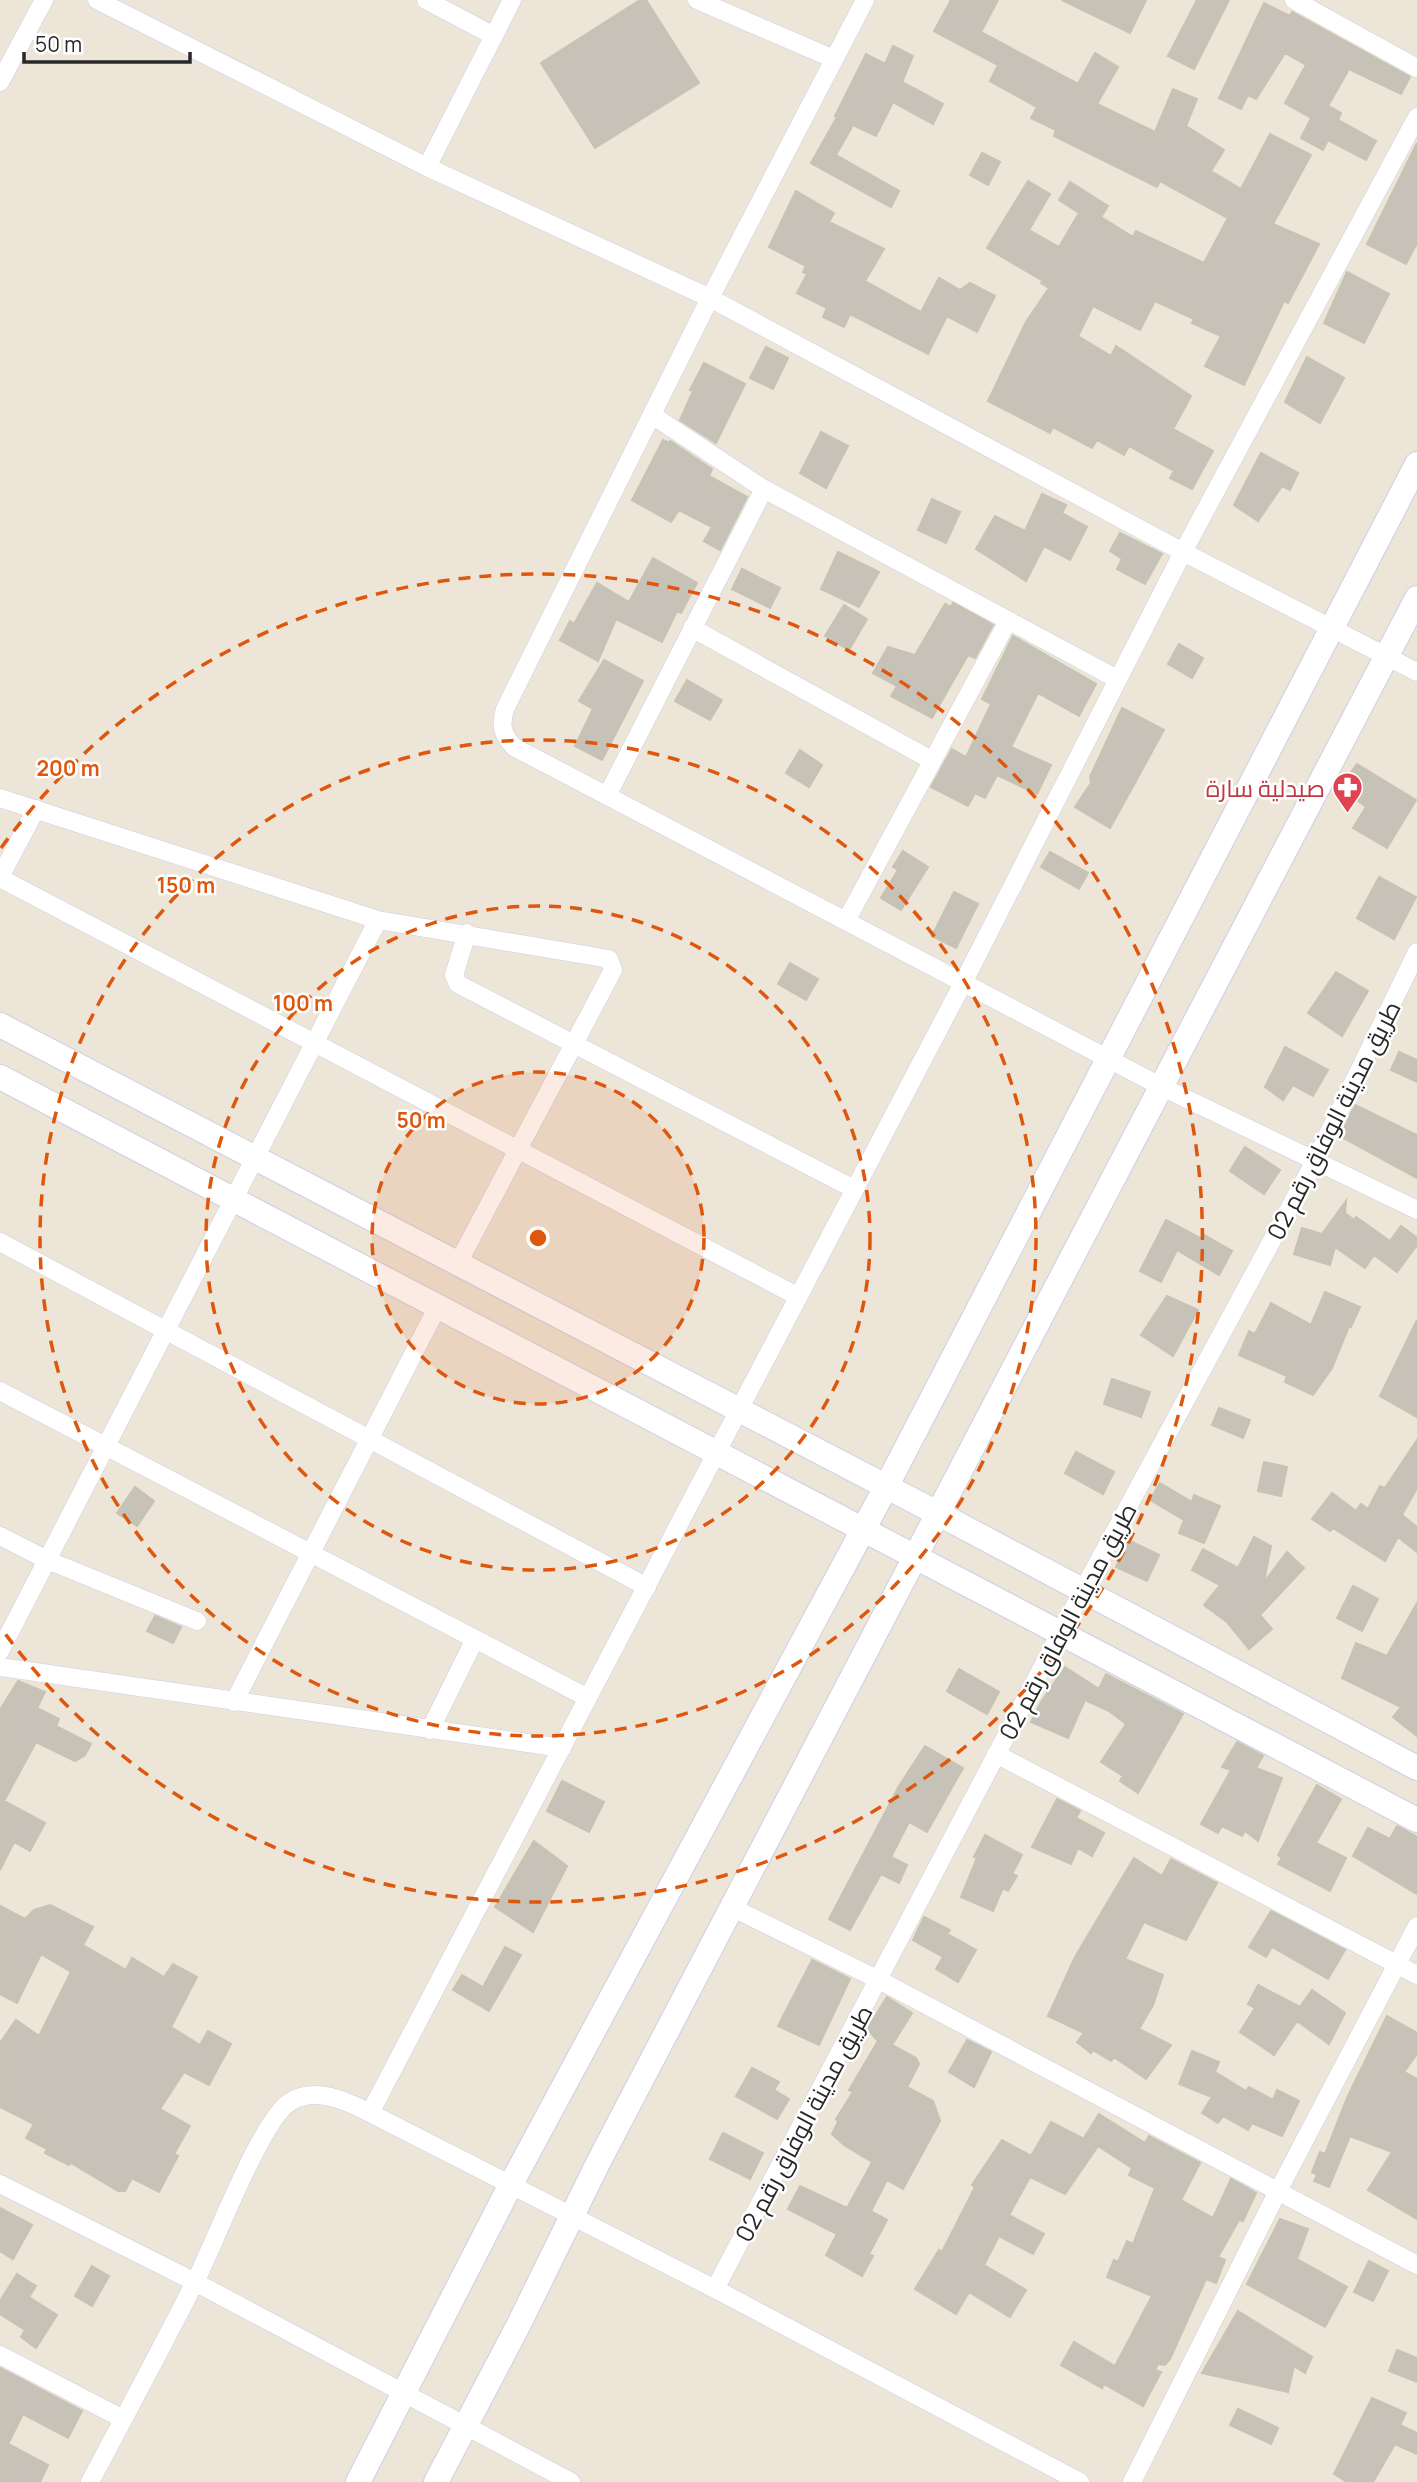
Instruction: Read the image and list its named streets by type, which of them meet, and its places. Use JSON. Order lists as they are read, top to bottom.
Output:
{
  "streets": {
    "street": ["طريق مدينة الوفاق رقم 02"]
  },
  "places": {
    "pharmacy": ["صيدلية سارة"]
  },
  "scale_bar": "50 m",
  "rings": [
    "200 m",
    "150 m",
    "100 m",
    "50 m"
  ]
}
